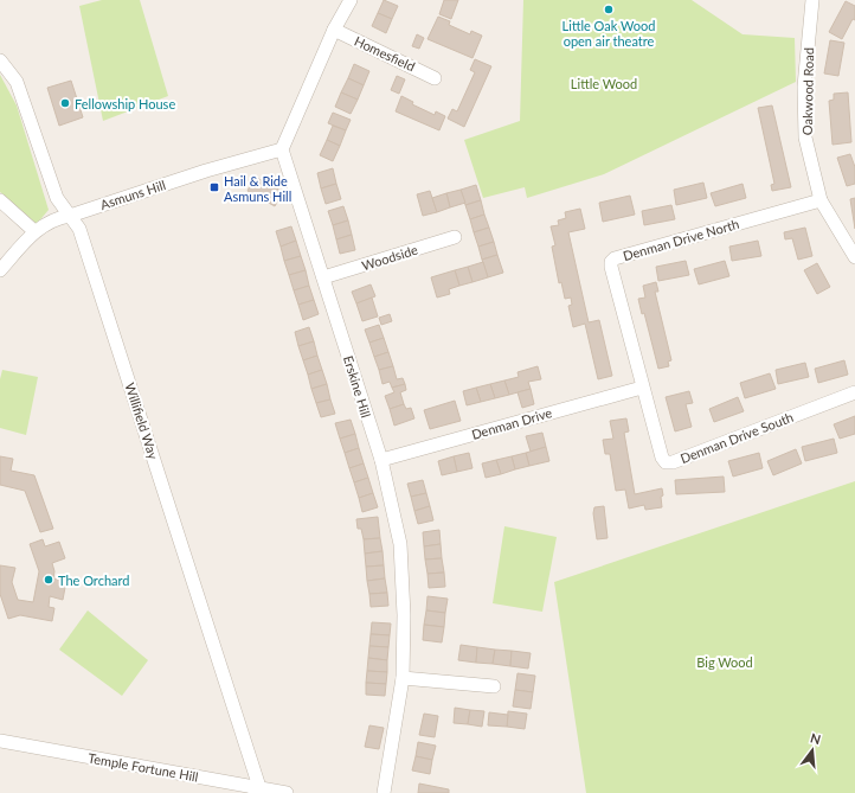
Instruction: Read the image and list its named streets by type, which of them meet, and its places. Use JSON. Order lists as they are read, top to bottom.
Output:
{
  "streets": {
    "street": [
      "Homesfield",
      "Oakwood Road",
      "Asmuns Hill",
      "Denman Drive North",
      "Woodside",
      "Erskine Hill",
      "Willifield Way",
      "Denman Drive",
      "Denman Drive South",
      "Temple Fortune Hill"
    ]
  },
  "crossings": [
    ["Oakwood Road", "Denman Drive North"],
    ["Asmuns Hill", "Erskine Hill"],
    ["Asmuns Hill", "Willifield Way"],
    ["Denman Drive North", "Denman Drive"],
    ["Denman Drive North", "Denman Drive South"],
    ["Woodside", "Erskine Hill"],
    ["Erskine Hill", "Denman Drive"],
    ["Willifield Way", "Temple Fortune Hill"],
    ["Denman Drive", "Denman Drive South"]
  ],
  "parks": ["Little Wood", "Big Wood"],
  "places": {
    "other": ["Little Oak Wood open air theatre", "Fellowship House", "The Orchard"],
    "transit": ["Hail & Ride Asmuns Hill"]
  },
  "north": "top"
}
